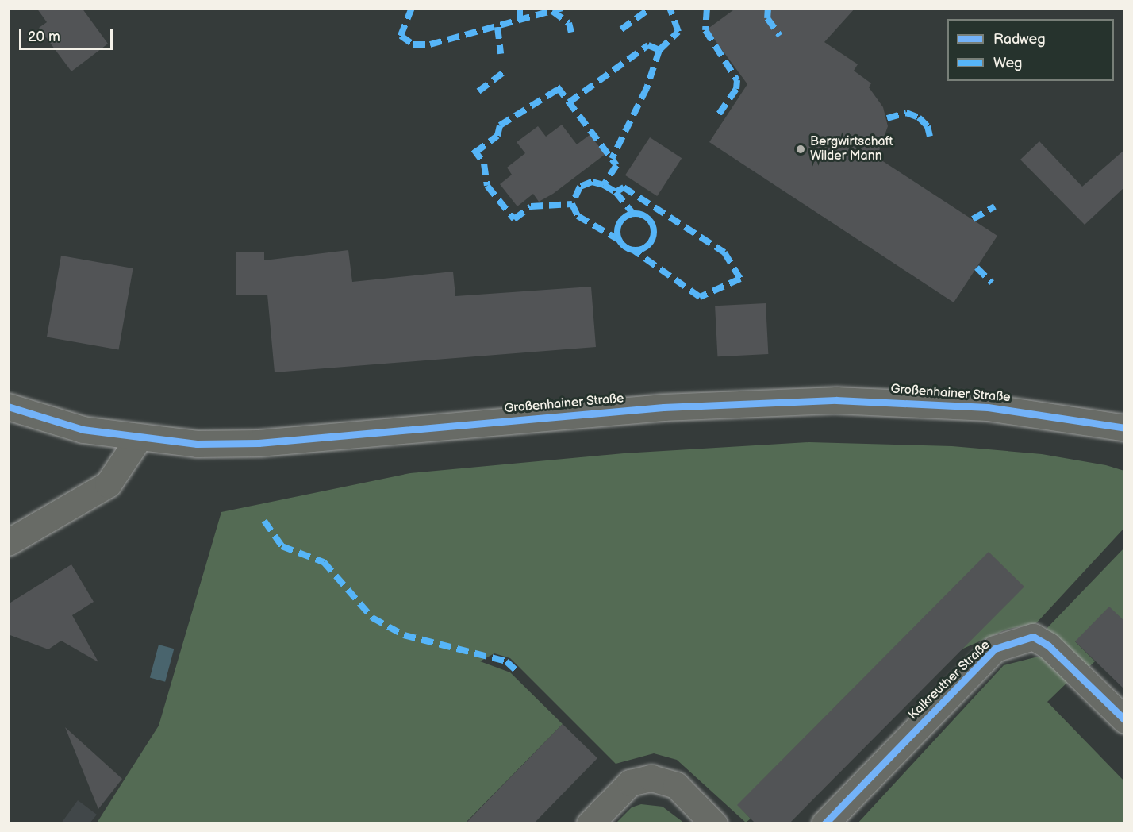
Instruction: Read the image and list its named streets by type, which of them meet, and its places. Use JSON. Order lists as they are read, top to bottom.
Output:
{
  "streets": {
    "main road": ["Großenhainer Straße", "Kalkreuther Straße"]
  },
  "places": ["Bergwirtschaft Wilder Mann"],
  "legend": ["Radweg", "Weg"],
  "scale_bar": "20 m"
}
